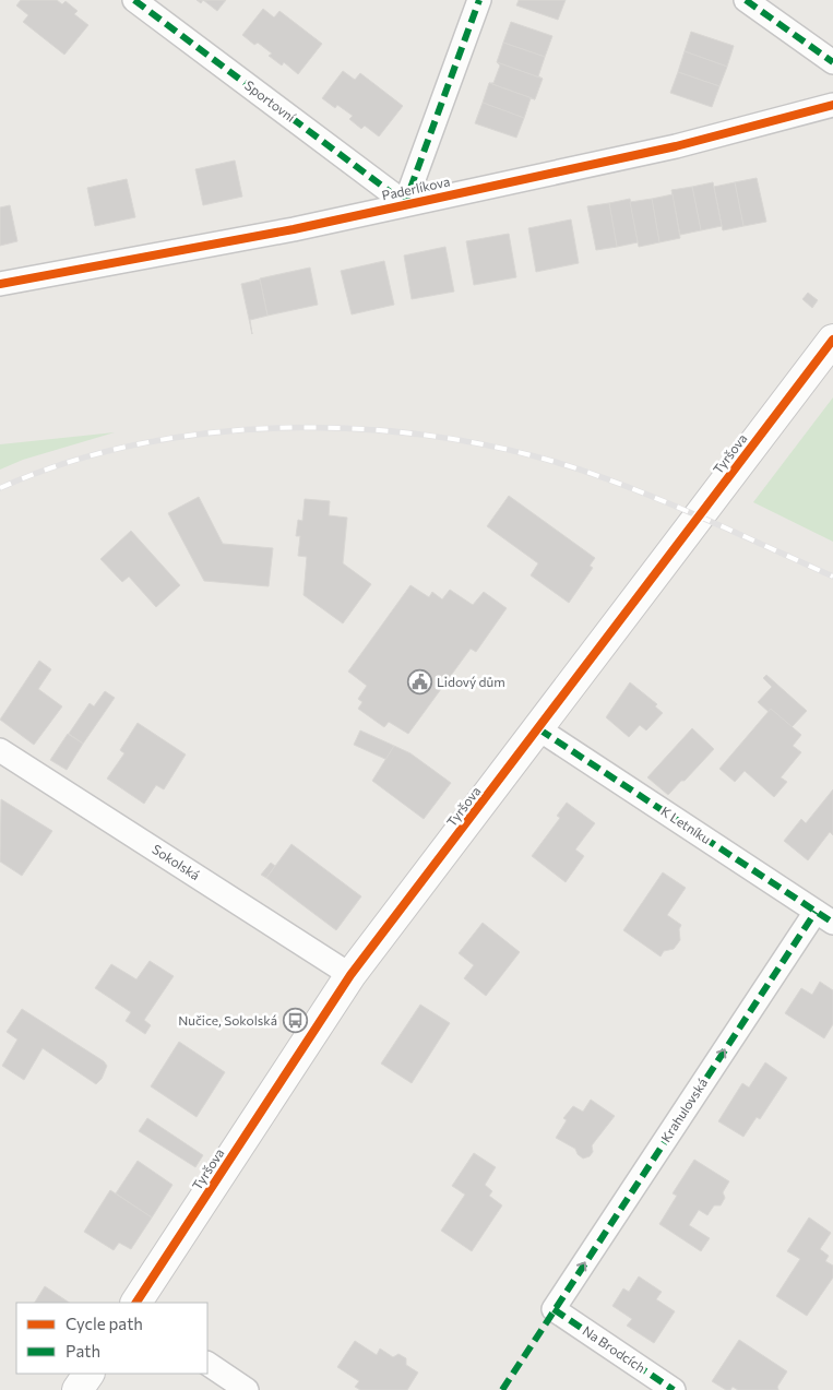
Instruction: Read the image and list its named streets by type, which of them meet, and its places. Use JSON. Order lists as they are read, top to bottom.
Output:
{
  "streets": {
    "street": [
      "Sportovní",
      "Paderlíkova",
      "Tyršova",
      "K Letníku",
      "Sokolská",
      "Krahulovská",
      "Na Brodcích"
    ]
  },
  "crossings": [
    ["Sportovní", "Paderlíkova"],
    ["Tyršova", "K Letníku"],
    ["Tyršova", "Sokolská"],
    ["K Letníku", "Krahulovská"],
    ["Krahulovská", "Na Brodcích"]
  ],
  "one_way": ["Krahulovská"],
  "places": {
    "public building": ["Lidový dům"],
    "bus stop": ["Nučice, Sokolská"]
  },
  "legend": ["Cycle path", "Path"]
}
